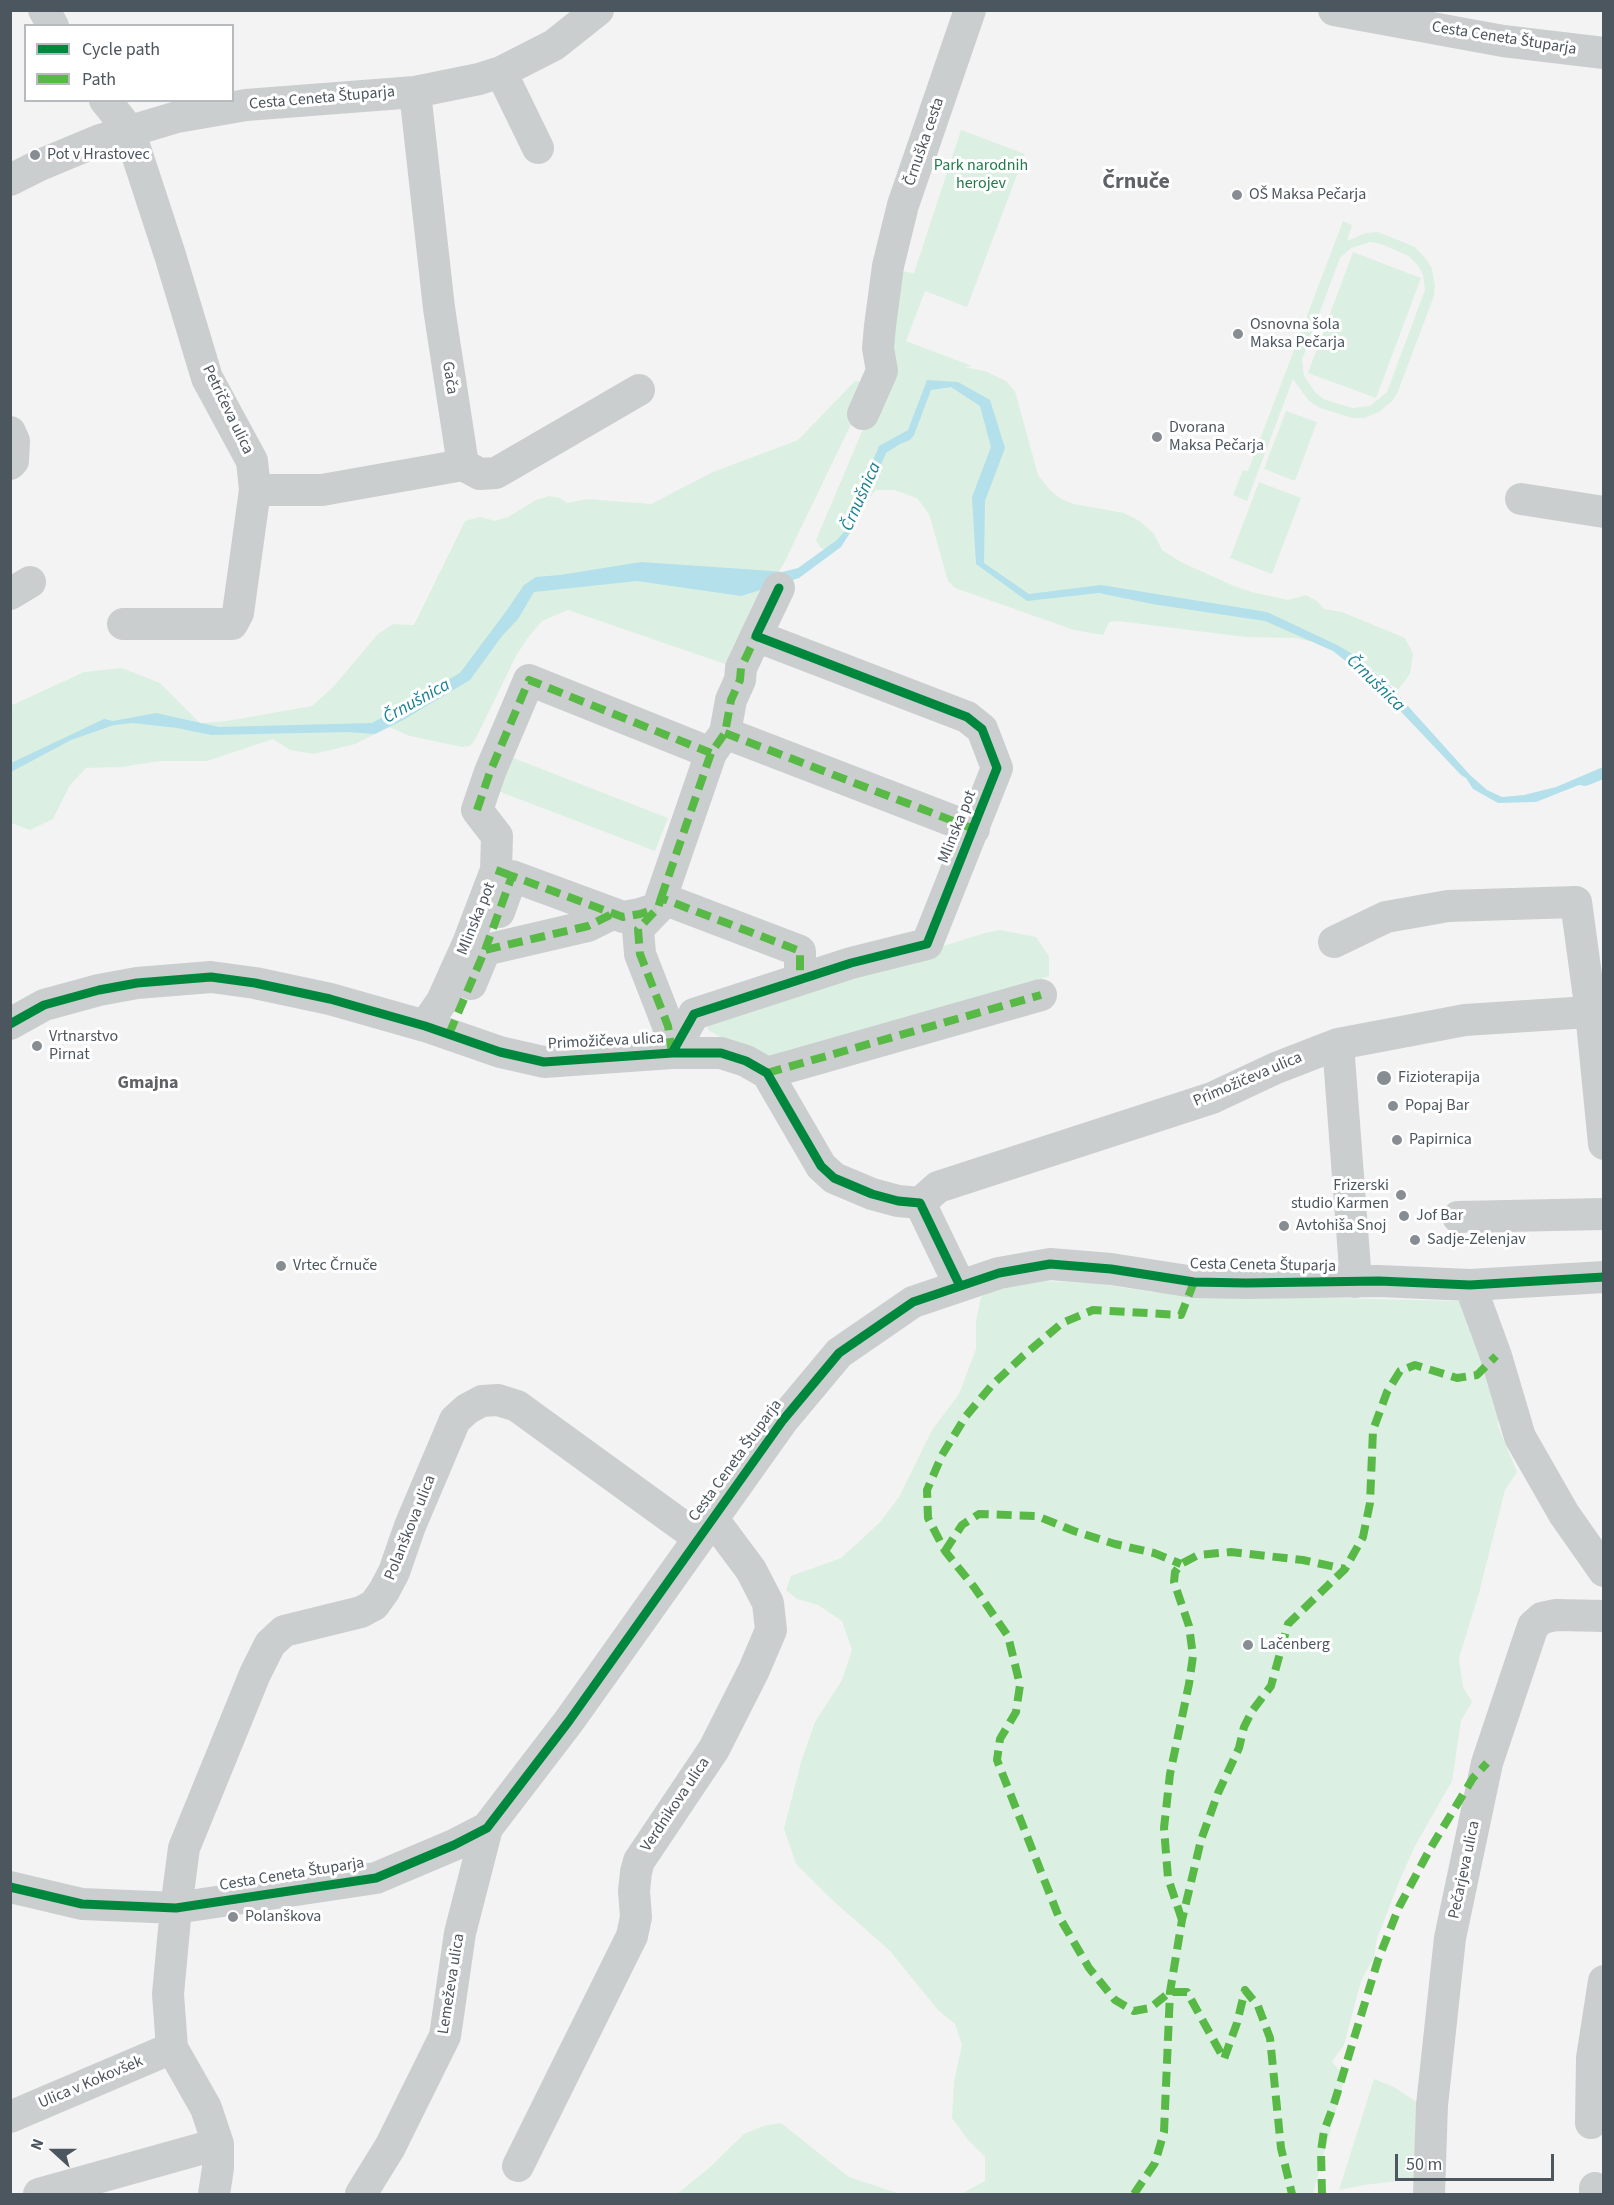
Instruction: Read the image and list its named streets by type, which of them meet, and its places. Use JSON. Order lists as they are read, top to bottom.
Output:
{
  "streets": {
    "street": [
      "Cesta Ceneta Štuparja",
      "Črnuška cesta",
      "Gača",
      "Petričeva ulica",
      "Mlinska pot",
      "Primožičeva ulica",
      "Polanškova ulica",
      "Verdnikova ulica",
      "Pečarjeva ulica",
      "Lemeževa ulica",
      "Ulica v Kokovšek"
    ]
  },
  "crossings": [
    ["Cesta Ceneta Štuparja", "Gača"],
    ["Cesta Ceneta Štuparja", "Petričeva ulica"],
    ["Cesta Ceneta Štuparja", "Primožičeva ulica"],
    ["Cesta Ceneta Štuparja", "Polanškova ulica"],
    ["Cesta Ceneta Štuparja", "Verdnikova ulica"],
    ["Cesta Ceneta Štuparja", "Lemeževa ulica"],
    ["Mlinska pot", "Primožičeva ulica"],
    ["Polanškova ulica", "Verdnikova ulica"]
  ],
  "districts": ["Črnuče", "Gmajna"],
  "water": ["Črnušnica"],
  "parks": ["Park narodnih herojev"],
  "places": [
    "Pot v Hrastovec",
    "OŠ Maksa Pečarja",
    "Osnovna šola Maksa Pečarja",
    "Dvorana Maksa Pečarja",
    "Vrtnarstvo Pirnat",
    "Fizioterapija",
    "Popaj Bar",
    "Papirnica",
    "Frizerski studio Karmen",
    "Jof Bar",
    "Avtohiša Snoj",
    "Sadje-Zelenjav",
    "Vrtec Črnuče",
    "Lačenberg",
    "Polanškova"
  ],
  "legend": ["Cycle path", "Path"],
  "scale_bar": "50 m",
  "north": "left"
}
